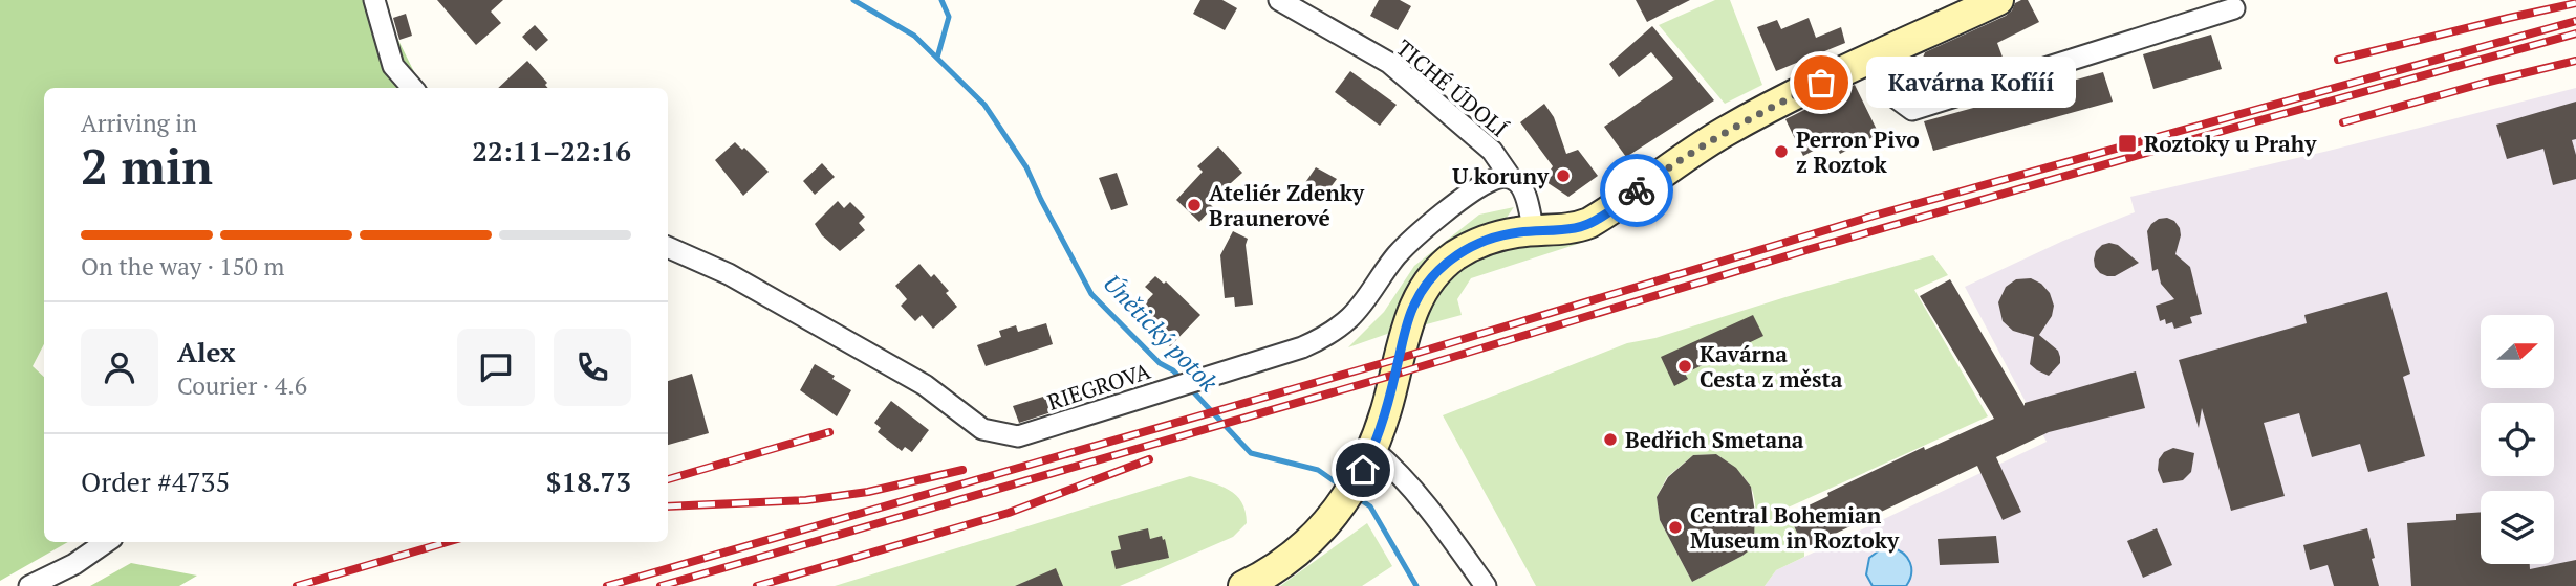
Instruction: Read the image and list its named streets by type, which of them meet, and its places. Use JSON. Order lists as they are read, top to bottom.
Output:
{
  "streets": {
    "street": ["TICHÉ ÚDOLÍ", "RIEGROVA"]
  },
  "crossings": [
    ["TICHÉ ÚDOLÍ", "RIEGROVA"]
  ],
  "water": ["Únětický potok"],
  "places": {
    "other": [
      "Kavárna Kofííí",
      "Perron Pivo z Roztok",
      "U koruny",
      "Ateliér Zdenky Braunerové",
      "Kavárna Cesta z města",
      "Bedřich Smetana",
      "Central Bohemian Museum in Roztoky"
    ],
    "transit": ["Roztoky u Prahy"]
  },
  "north": "right",
  "page": {
    "bubble": "Kavárna Kofííí",
    "heading": ["2 min", "Arriving in", "22:11–22:16"],
    "panel": [
      "Alex",
      "Courier · 4.6",
      "Order #4735",
      "$18.73"
    ],
    "bar": "On the way · 150 m"
  }
}
